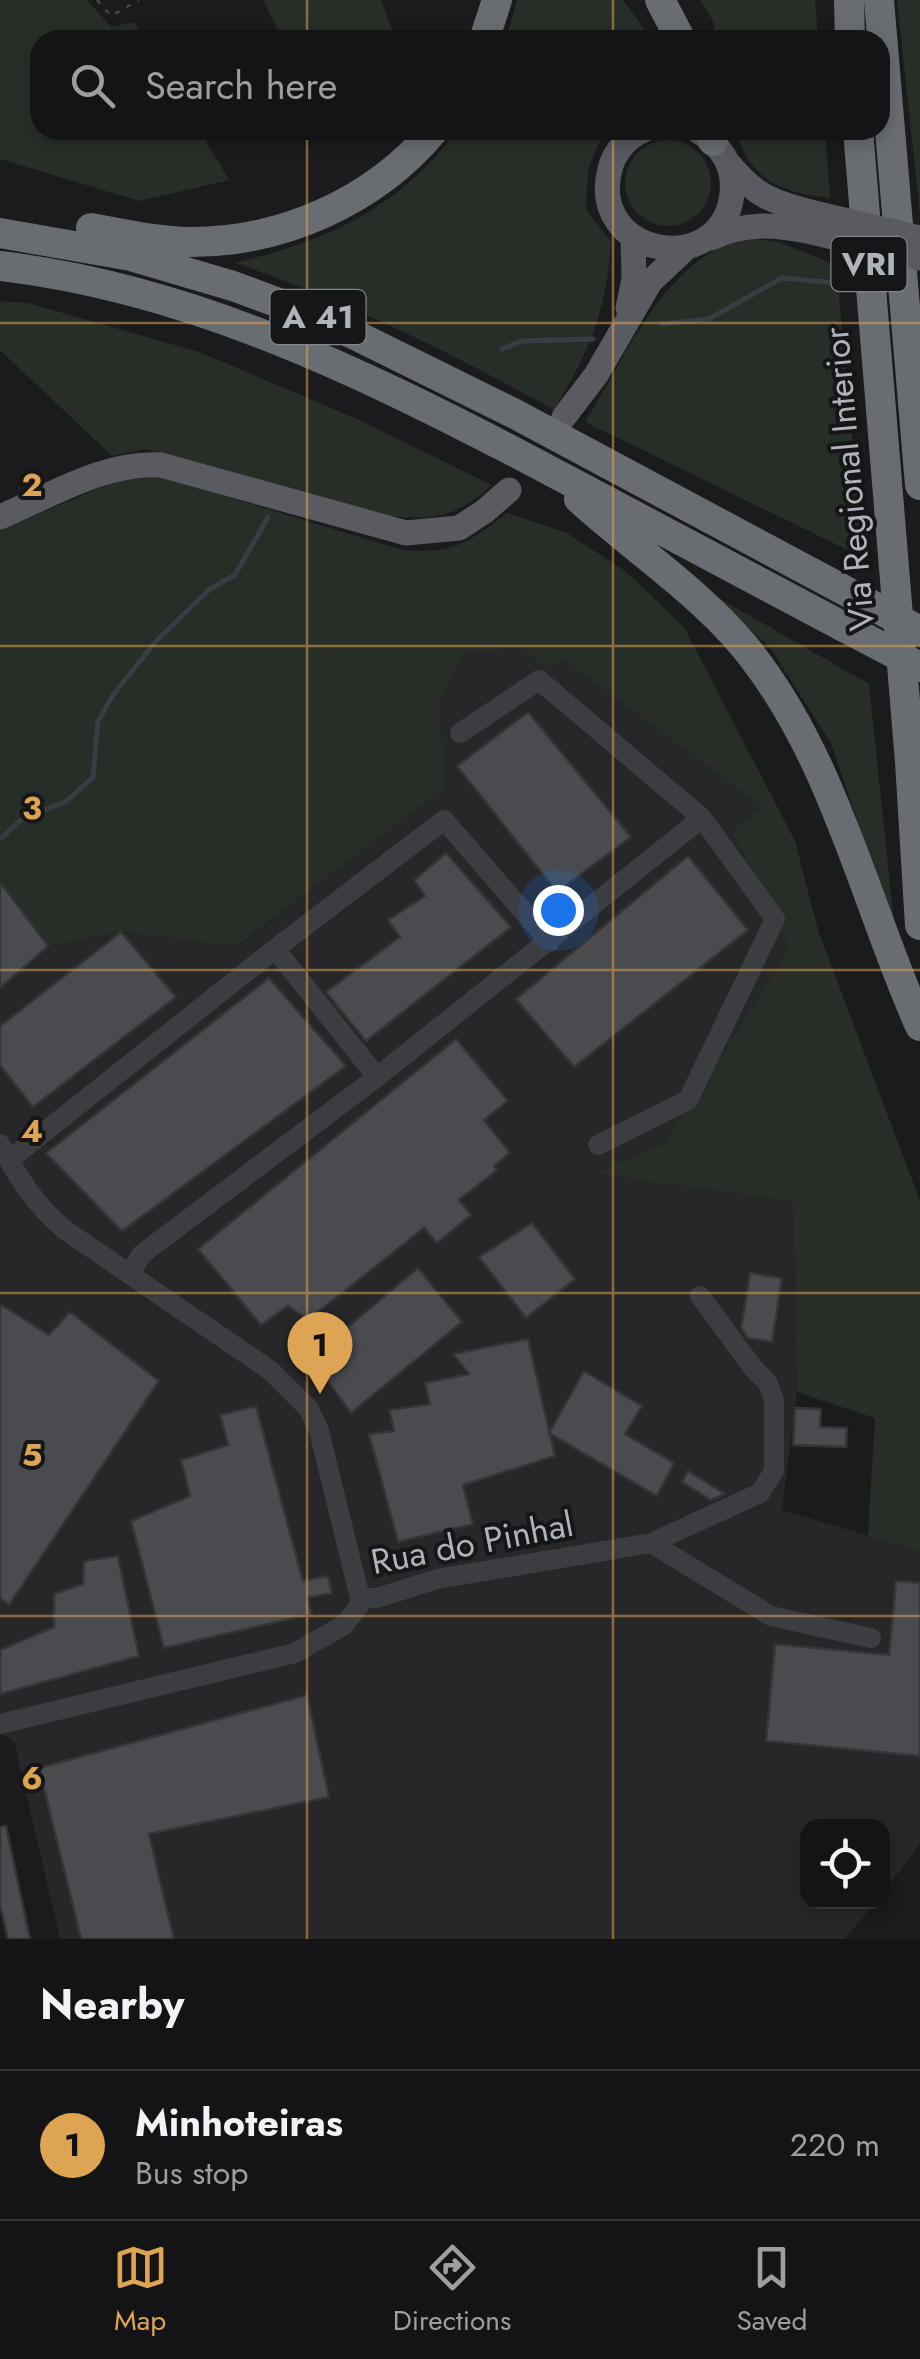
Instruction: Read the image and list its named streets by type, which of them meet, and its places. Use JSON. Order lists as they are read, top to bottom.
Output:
{
  "streets": {
    "highway": ["VRI", "A 41", "Via Regional Interior"],
    "street": ["Rua do Pinhal"]
  },
  "page": {
    "search": "Search here",
    "pins": "1",
    "heading": "Nearby",
    "list": [
      {
        "mark": "1",
        "name": "Minhoteiras",
        "note": "Bus stop",
        "value": "220 m"
      }
    ],
    "nav": ["Map", "Directions", "Saved"]
  },
  "grid": {
    "rows": [
      "2",
      "3",
      "4",
      "5",
      "6"
    ]
  }
}
